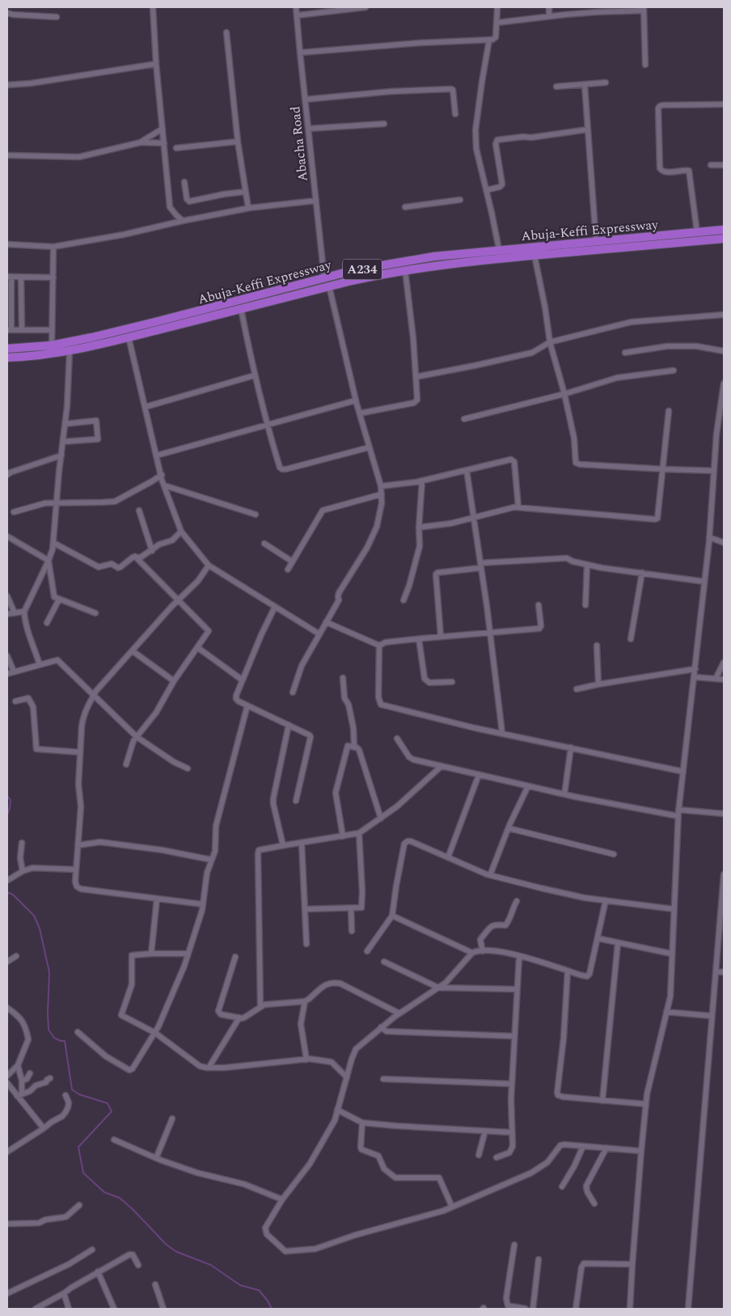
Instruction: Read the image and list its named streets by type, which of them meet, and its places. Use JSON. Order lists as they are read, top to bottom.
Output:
{
  "streets": {
    "highway": ["Abuja-Keffi Expressway", "A234"],
    "street": ["Abacha Road"]
  },
  "crossings": [
    ["Abacha Road", "Abuja-Keffi Expressway"]
  ]
}
